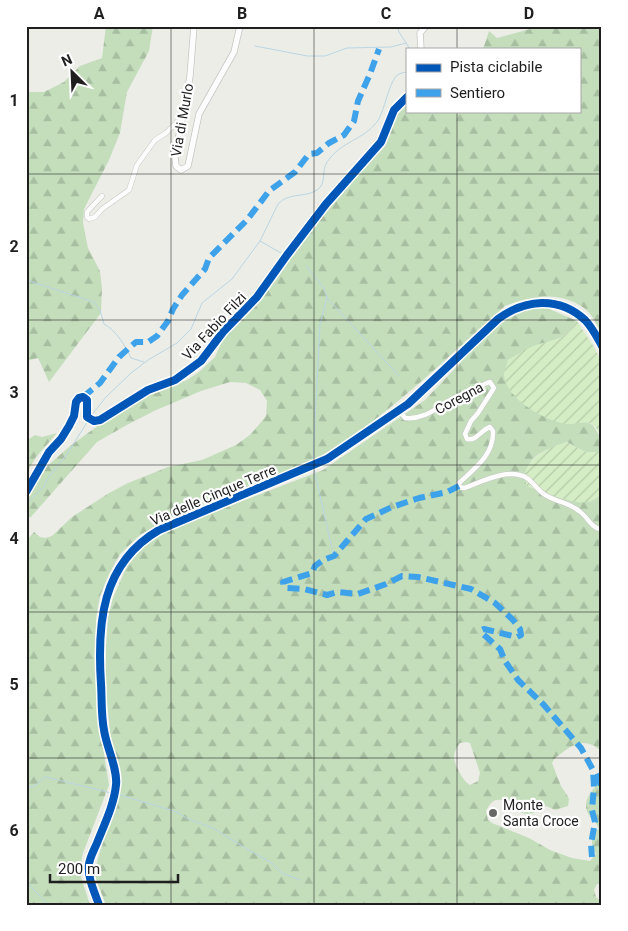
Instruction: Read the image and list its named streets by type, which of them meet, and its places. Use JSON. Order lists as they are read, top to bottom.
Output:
{
  "streets": {
    "main road": ["Via delle Cinque Terre"],
    "street": ["Via di Murlo", "Via Fabio Filzi", "Coregna"]
  },
  "crossings": [
    ["Coregna", "Via delle Cinque Terre"]
  ],
  "places": ["Monte Santa Croce"],
  "legend": ["Pista ciclabile", "Sentiero"],
  "scale_bar": "200 m",
  "north": "top left",
  "grid": {
    "columns": [
      "A",
      "B",
      "C",
      "D"
    ],
    "rows": [
      "1",
      "2",
      "3",
      "4",
      "5",
      "6"
    ]
  }
}
